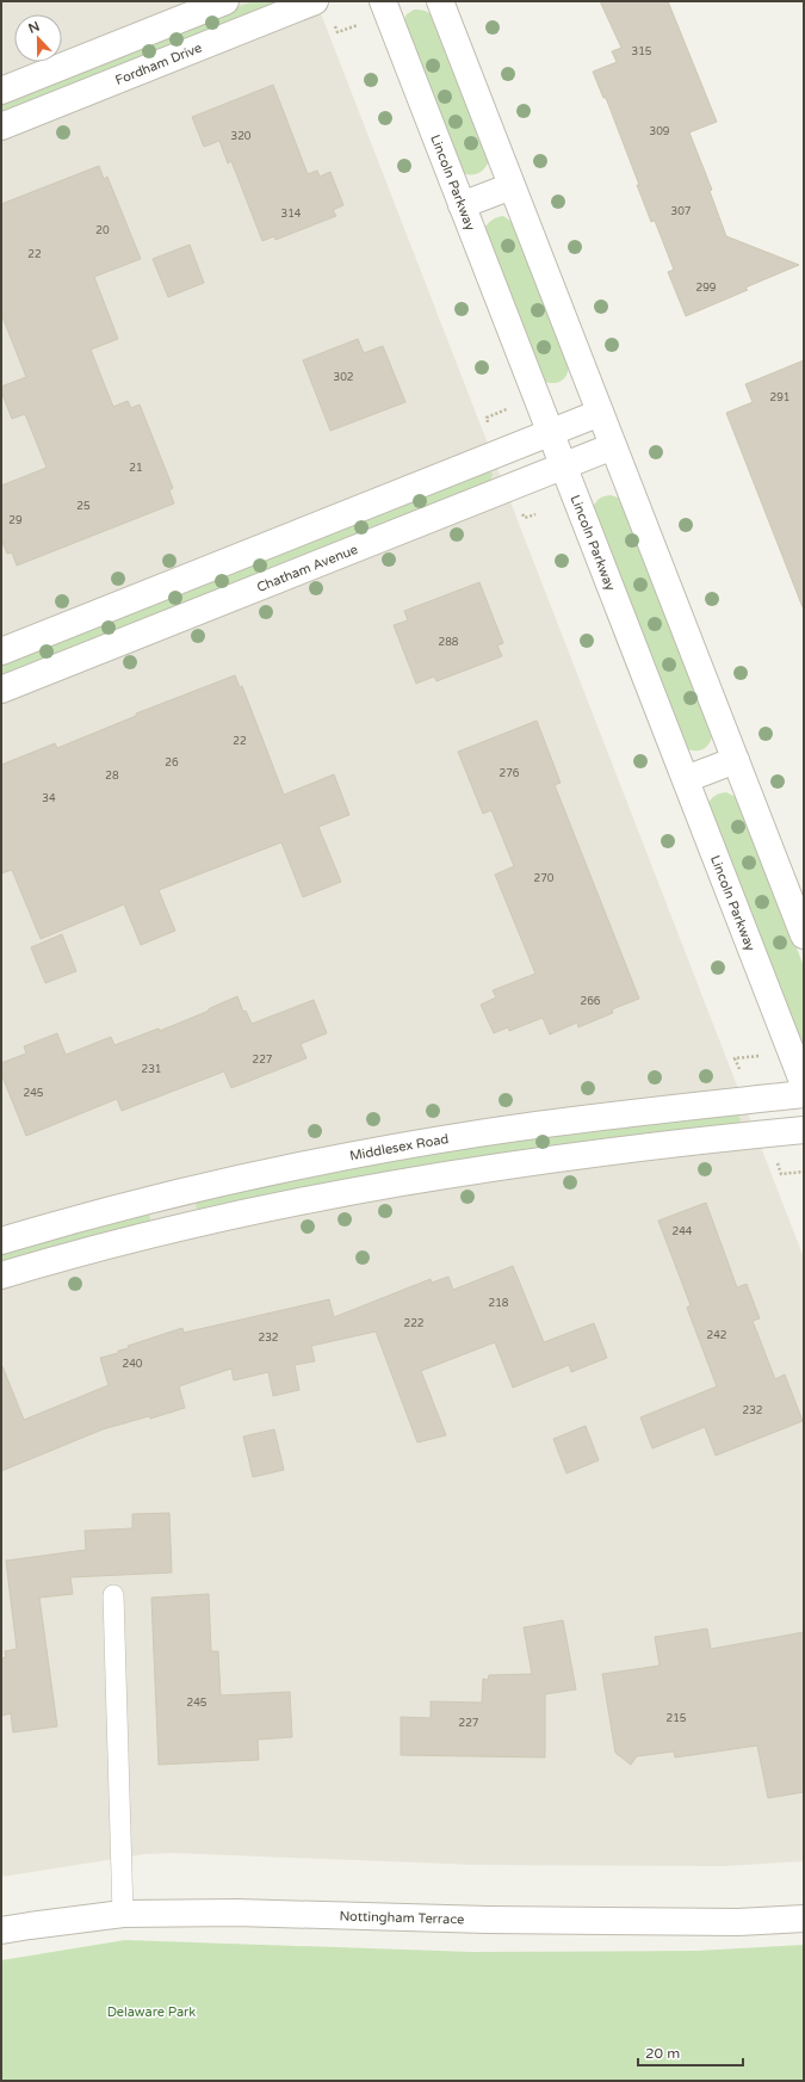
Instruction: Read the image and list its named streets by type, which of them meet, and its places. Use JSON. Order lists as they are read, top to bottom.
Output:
{
  "streets": {
    "street": [
      "Fordham Drive",
      "Lincoln Parkway",
      "Chatham Avenue",
      "Middlesex Road",
      "Nottingham Terrace"
    ]
  },
  "crossings": [
    ["Lincoln Parkway", "Chatham Avenue"]
  ],
  "parks": ["Delaware Park"],
  "house_numbers": [
    "315",
    "309",
    "320",
    "307",
    "314",
    "20",
    "22",
    "299",
    "302",
    "291",
    "21",
    "25",
    "29",
    "288",
    "22",
    "26",
    "276",
    "28",
    "34",
    "270",
    "266",
    "227",
    "231",
    "245",
    "244",
    "218",
    "222",
    "242",
    "232",
    "240",
    "232",
    "245",
    "215",
    "227"
  ],
  "scale_bar": "20 m",
  "north": "top"
}
